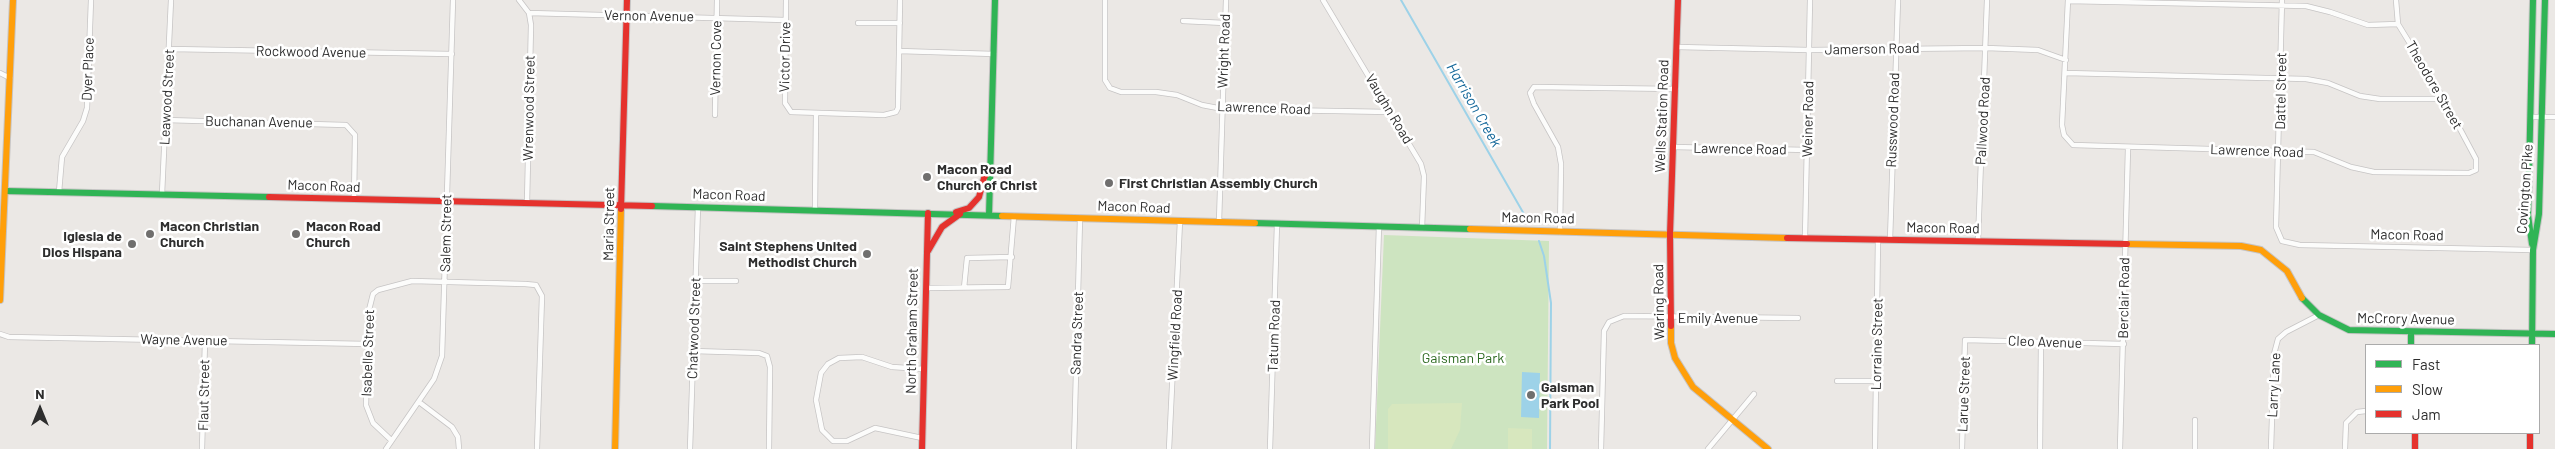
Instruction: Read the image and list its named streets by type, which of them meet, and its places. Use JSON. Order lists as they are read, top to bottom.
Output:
{
  "streets": {
    "main road": [
      "Wells Station Road",
      "Macon Road",
      "Covington Pike",
      "Maria Street",
      "Waring Road",
      "McCrory Avenue",
      "North Graham Street"
    ],
    "street": [
      "Vernon Avenue",
      "Jamerson Road",
      "Wright Road",
      "Rockwood Avenue",
      "Victor Drive",
      "Vernon Cove",
      "Dyer Place",
      "Theodore Street",
      "Dattel Street",
      "Leawood Street",
      "Wrenwood Street",
      "Lawrence Road",
      "Vaughn Road",
      "Weiner Road",
      "Russwood Road",
      "Pallwood Road",
      "Buchanan Avenue",
      "Salem Street",
      "Berclair Road",
      "Emily Avenue",
      "Chatwood Street",
      "Sandra Street",
      "Wingfield Road",
      "Tatum Road",
      "Wayne Avenue",
      "Cleo Avenue",
      "Lorraine Street",
      "Isabelle Street",
      "Larry Lane",
      "Larue Street",
      "Flaut Street"
    ]
  },
  "crossings": [
    ["Vernon Avenue", "Victor Drive"],
    ["Vernon Avenue", "Vernon Cove"],
    ["Vernon Avenue", "Wrenwood Street"],
    ["Vernon Avenue", "Maria Street"],
    ["Jamerson Road", "Wells Station Road"],
    ["Jamerson Road", "Weiner Road"],
    ["Jamerson Road", "Russwood Road"],
    ["Jamerson Road", "Pallwood Road"],
    ["Wright Road", "Lawrence Road"],
    ["Wright Road", "Macon Road"],
    ["Rockwood Avenue", "Leawood Street"],
    ["Rockwood Avenue", "Salem Street"],
    ["Dyer Place", "Macon Road"],
    ["Theodore Street", "Lawrence Road"],
    ["Dattel Street", "Lawrence Road"],
    ["Dattel Street", "Macon Road"],
    ["Leawood Street", "Buchanan Avenue"],
    ["Leawood Street", "Macon Road"],
    ["Wrenwood Street", "Macon Road"],
    ["Lawrence Road", "Vaughn Road"],
    ["Lawrence Road", "Wells Station Road"],
    ["Lawrence Road", "Weiner Road"],
    ["Lawrence Road", "Berclair Road"],
    ["Vaughn Road", "Macon Road"],
    ["Wells Station Road", "Macon Road"],
    ["Wells Station Road", "Waring Road"],
    ["Weiner Road", "Macon Road"],
    ["Russwood Road", "Macon Road"],
    ["Pallwood Road", "Macon Road"],
    ["Buchanan Avenue", "Macon Road"],
    ["Macon Road", "Covington Pike"],
    ["Macon Road", "Maria Street"],
    ["Macon Road", "Salem Street"],
    ["Macon Road", "Berclair Road"],
    ["Macon Road", "Waring Road"],
    ["Macon Road", "McCrory Avenue"],
    ["Macon Road", "Chatwood Street"],
    ["Macon Road", "North Graham Street"],
    ["Macon Road", "Sandra Street"],
    ["Macon Road", "Wingfield Road"],
    ["Macon Road", "Tatum Road"],
    ["Macon Road", "Lorraine Street"],
    ["Salem Street", "Isabelle Street"],
    ["Berclair Road", "Cleo Avenue"],
    ["Waring Road", "Emily Avenue"],
    ["McCrory Avenue", "Larry Lane"],
    ["Wayne Avenue", "Isabelle Street"],
    ["Wayne Avenue", "Flaut Street"],
    ["Cleo Avenue", "Larue Street"]
  ],
  "water": ["Harrison Creek"],
  "parks": ["Gaisman Park"],
  "places": [
    "Macon Road Church of Christ",
    "First Christian Assembly Church",
    "Macon Christian Church",
    "Macon Road Church",
    "Iglesia de Dios Hispana",
    "Saint Stephens United Methodist Church",
    "Gaisman Park Pool"
  ],
  "legend": ["Fast", "Slow", "Jam"],
  "north": "top"
}
